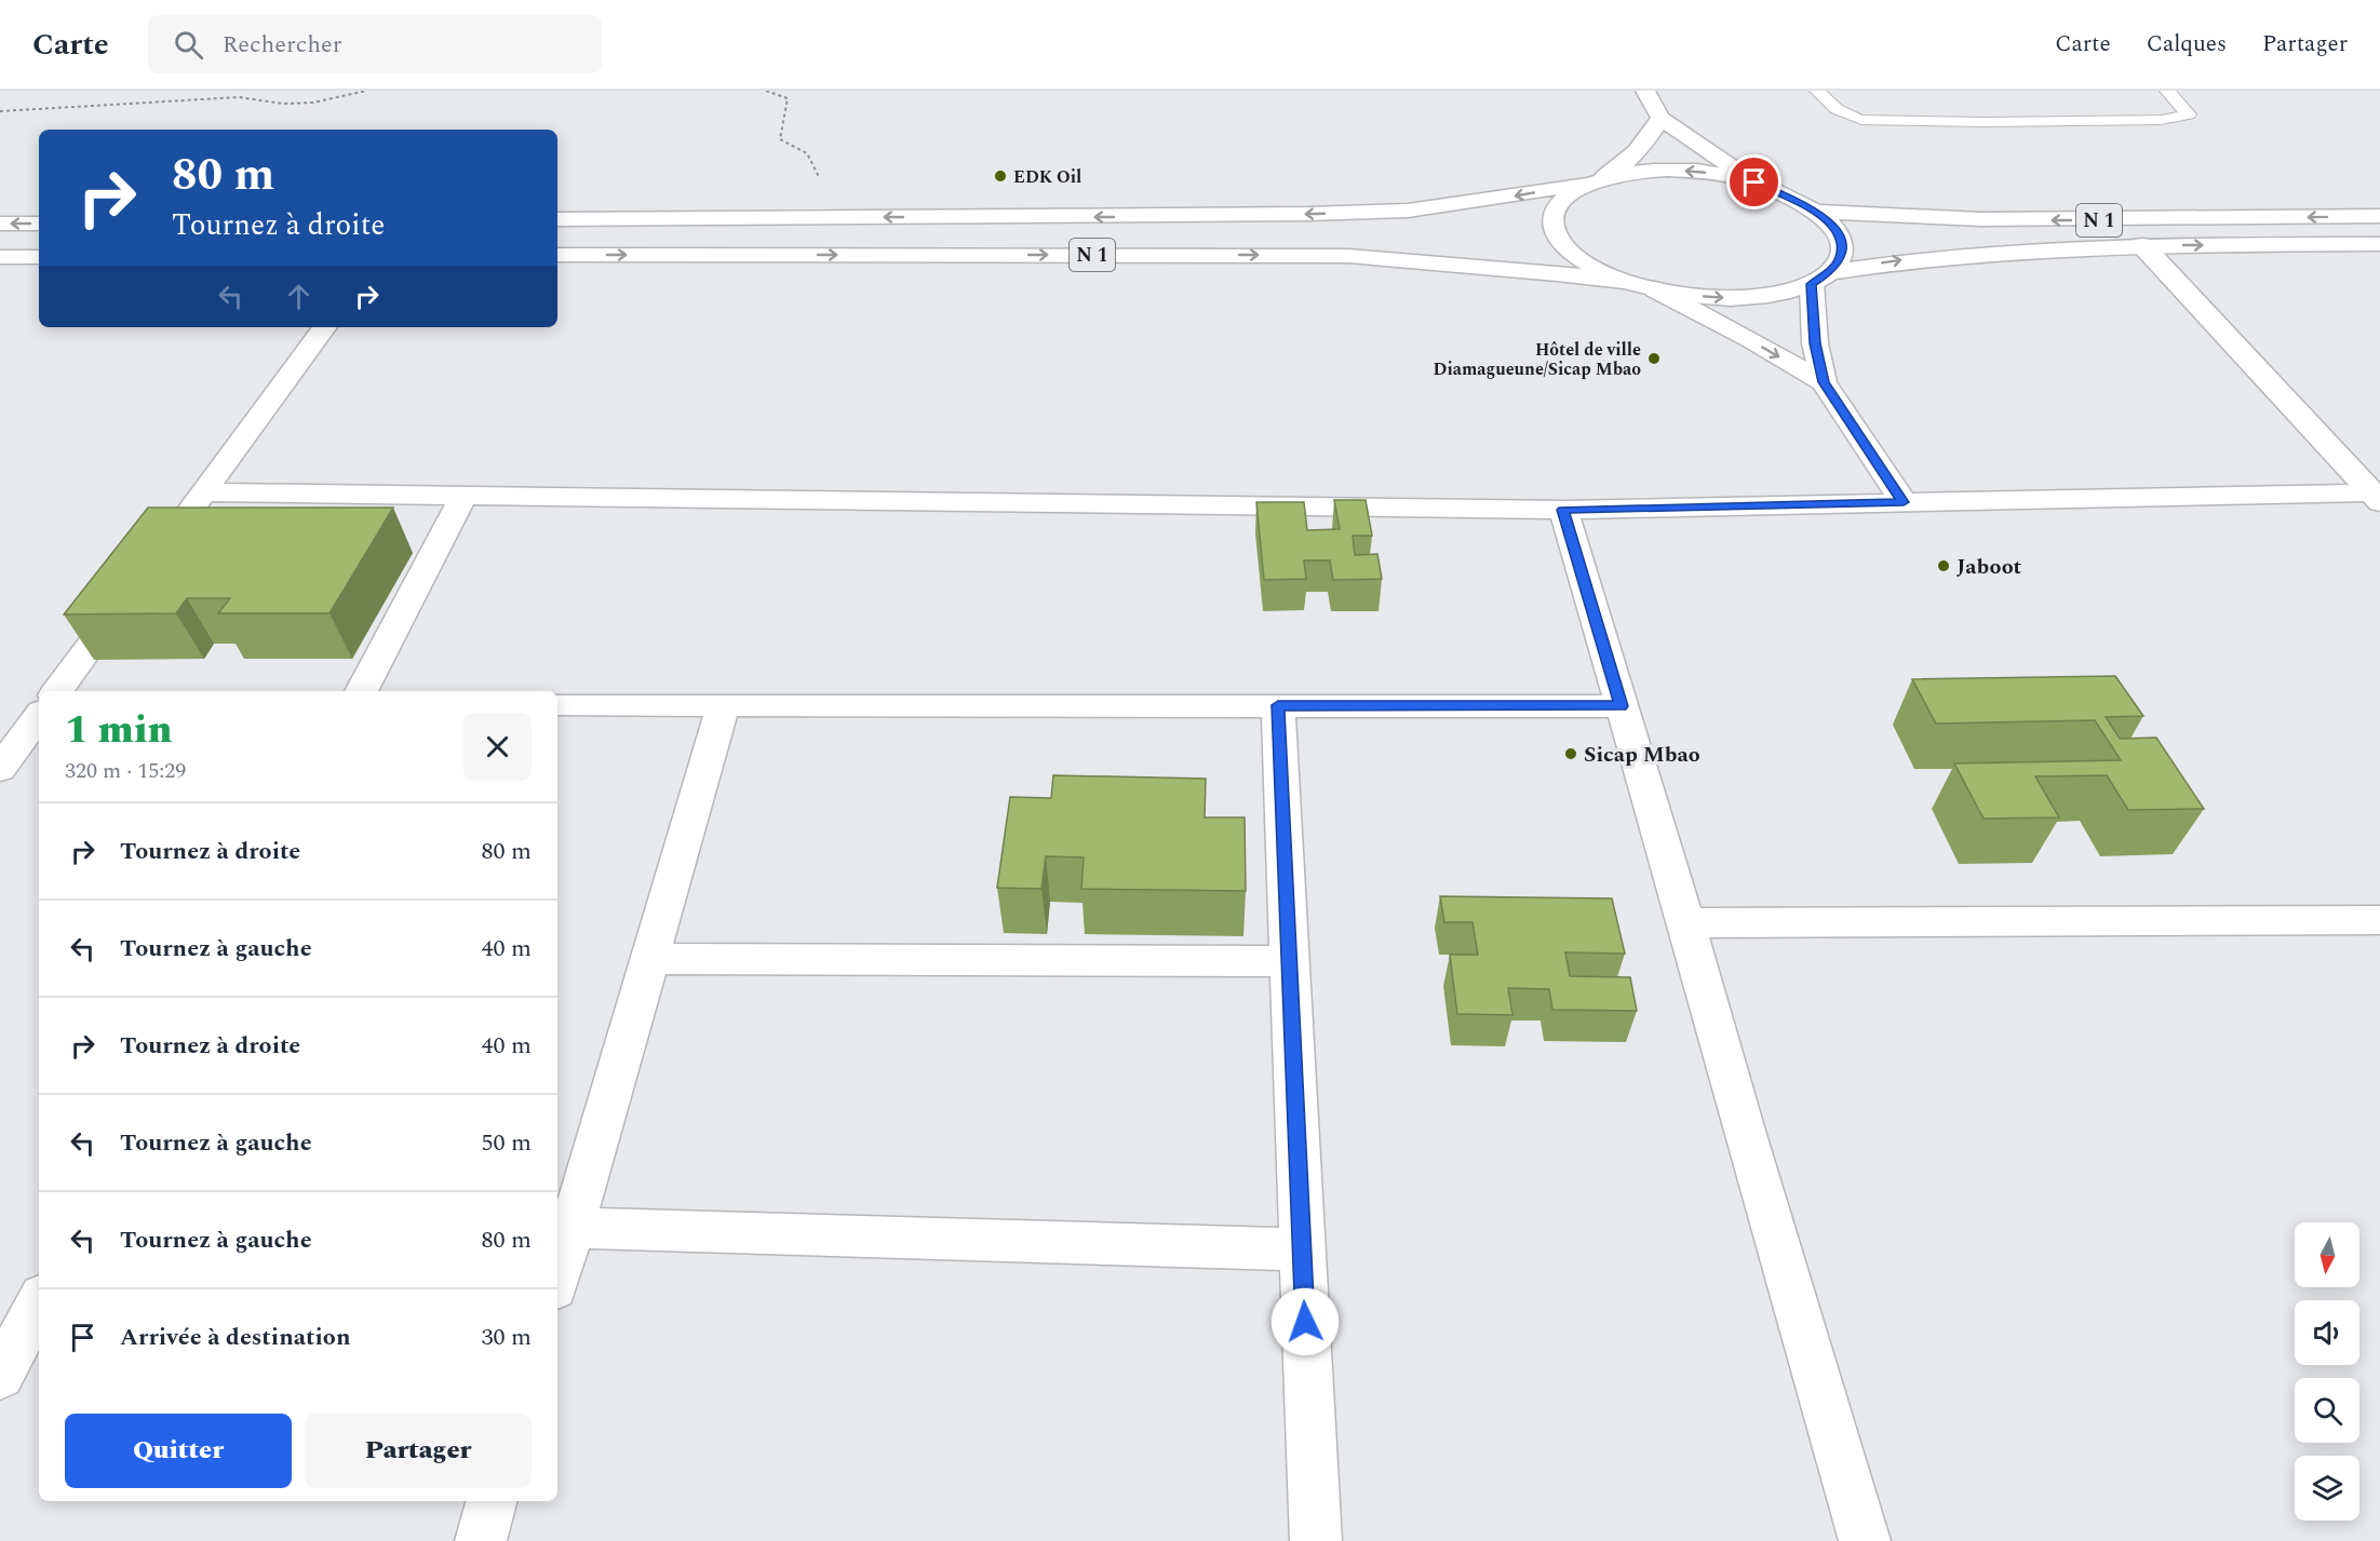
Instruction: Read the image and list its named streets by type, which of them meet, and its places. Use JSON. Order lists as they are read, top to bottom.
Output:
{
  "streets": {
    "main road": ["N 1"]
  },
  "places": [
    "EDK Oil",
    "Hôtel de ville Diamagueune/Sicap Mbao",
    "Jaboot",
    "Sicap Mbao"
  ],
  "north": "bottom",
  "page": {
    "header": "Carte",
    "search": "Rechercher",
    "nav": ["Carte", "Calques", "Partager"],
    "turn": ["80 m", "Tournez à droite"],
    "heading": ["1 min", "320 m · 15:29"],
    "list": [
      {
        "name": "Tournez à droite",
        "value": "80 m"
      },
      {
        "name": "Tournez à gauche",
        "value": "40 m"
      },
      {
        "name": "Tournez à droite",
        "value": "40 m"
      },
      {
        "name": "Tournez à gauche",
        "value": "50 m"
      },
      {
        "name": "Tournez à gauche",
        "value": "80 m"
      },
      {
        "name": "Arrivée à destination",
        "value": "30 m"
      }
    ],
    "buttons": ["Quitter", "Partager"]
  }
}
